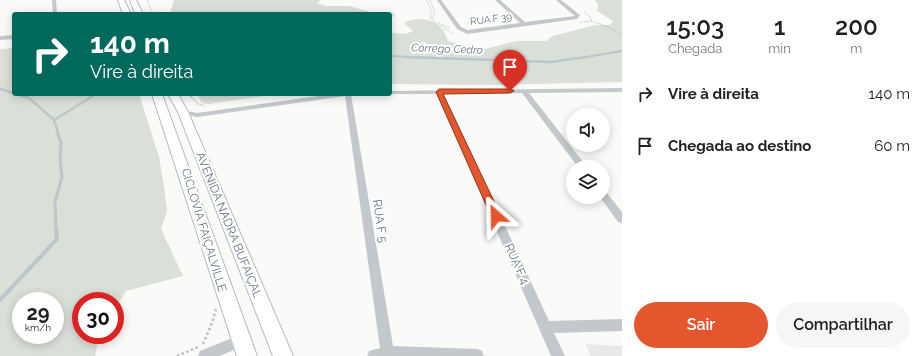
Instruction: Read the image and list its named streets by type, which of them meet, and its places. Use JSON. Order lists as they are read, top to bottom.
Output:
{
  "streets": {
    "main road": ["AVENIDA NADRA BUFAIÇAL"],
    "street": ["RUA F 39", "RUA F 5", "RUA F 4"],
    "path": ["CICLOVIA FAIÇALVILLE"]
  },
  "water": ["Córrego Cedro"],
  "page": {
    "eta": [
      "15:03",
      "Chegada",
      "1",
      "min",
      "200",
      "m"
    ],
    "turn": ["140 m", "Vire à direita"],
    "list": [
      {
        "name": "Vire à direita",
        "value": "140 m"
      },
      {
        "name": "Chegada ao destino",
        "value": "60 m"
      }
    ],
    "speed": "29 km/h",
    "limit": "30",
    "buttons": ["Sair", "Compartilhar"]
  }
}
